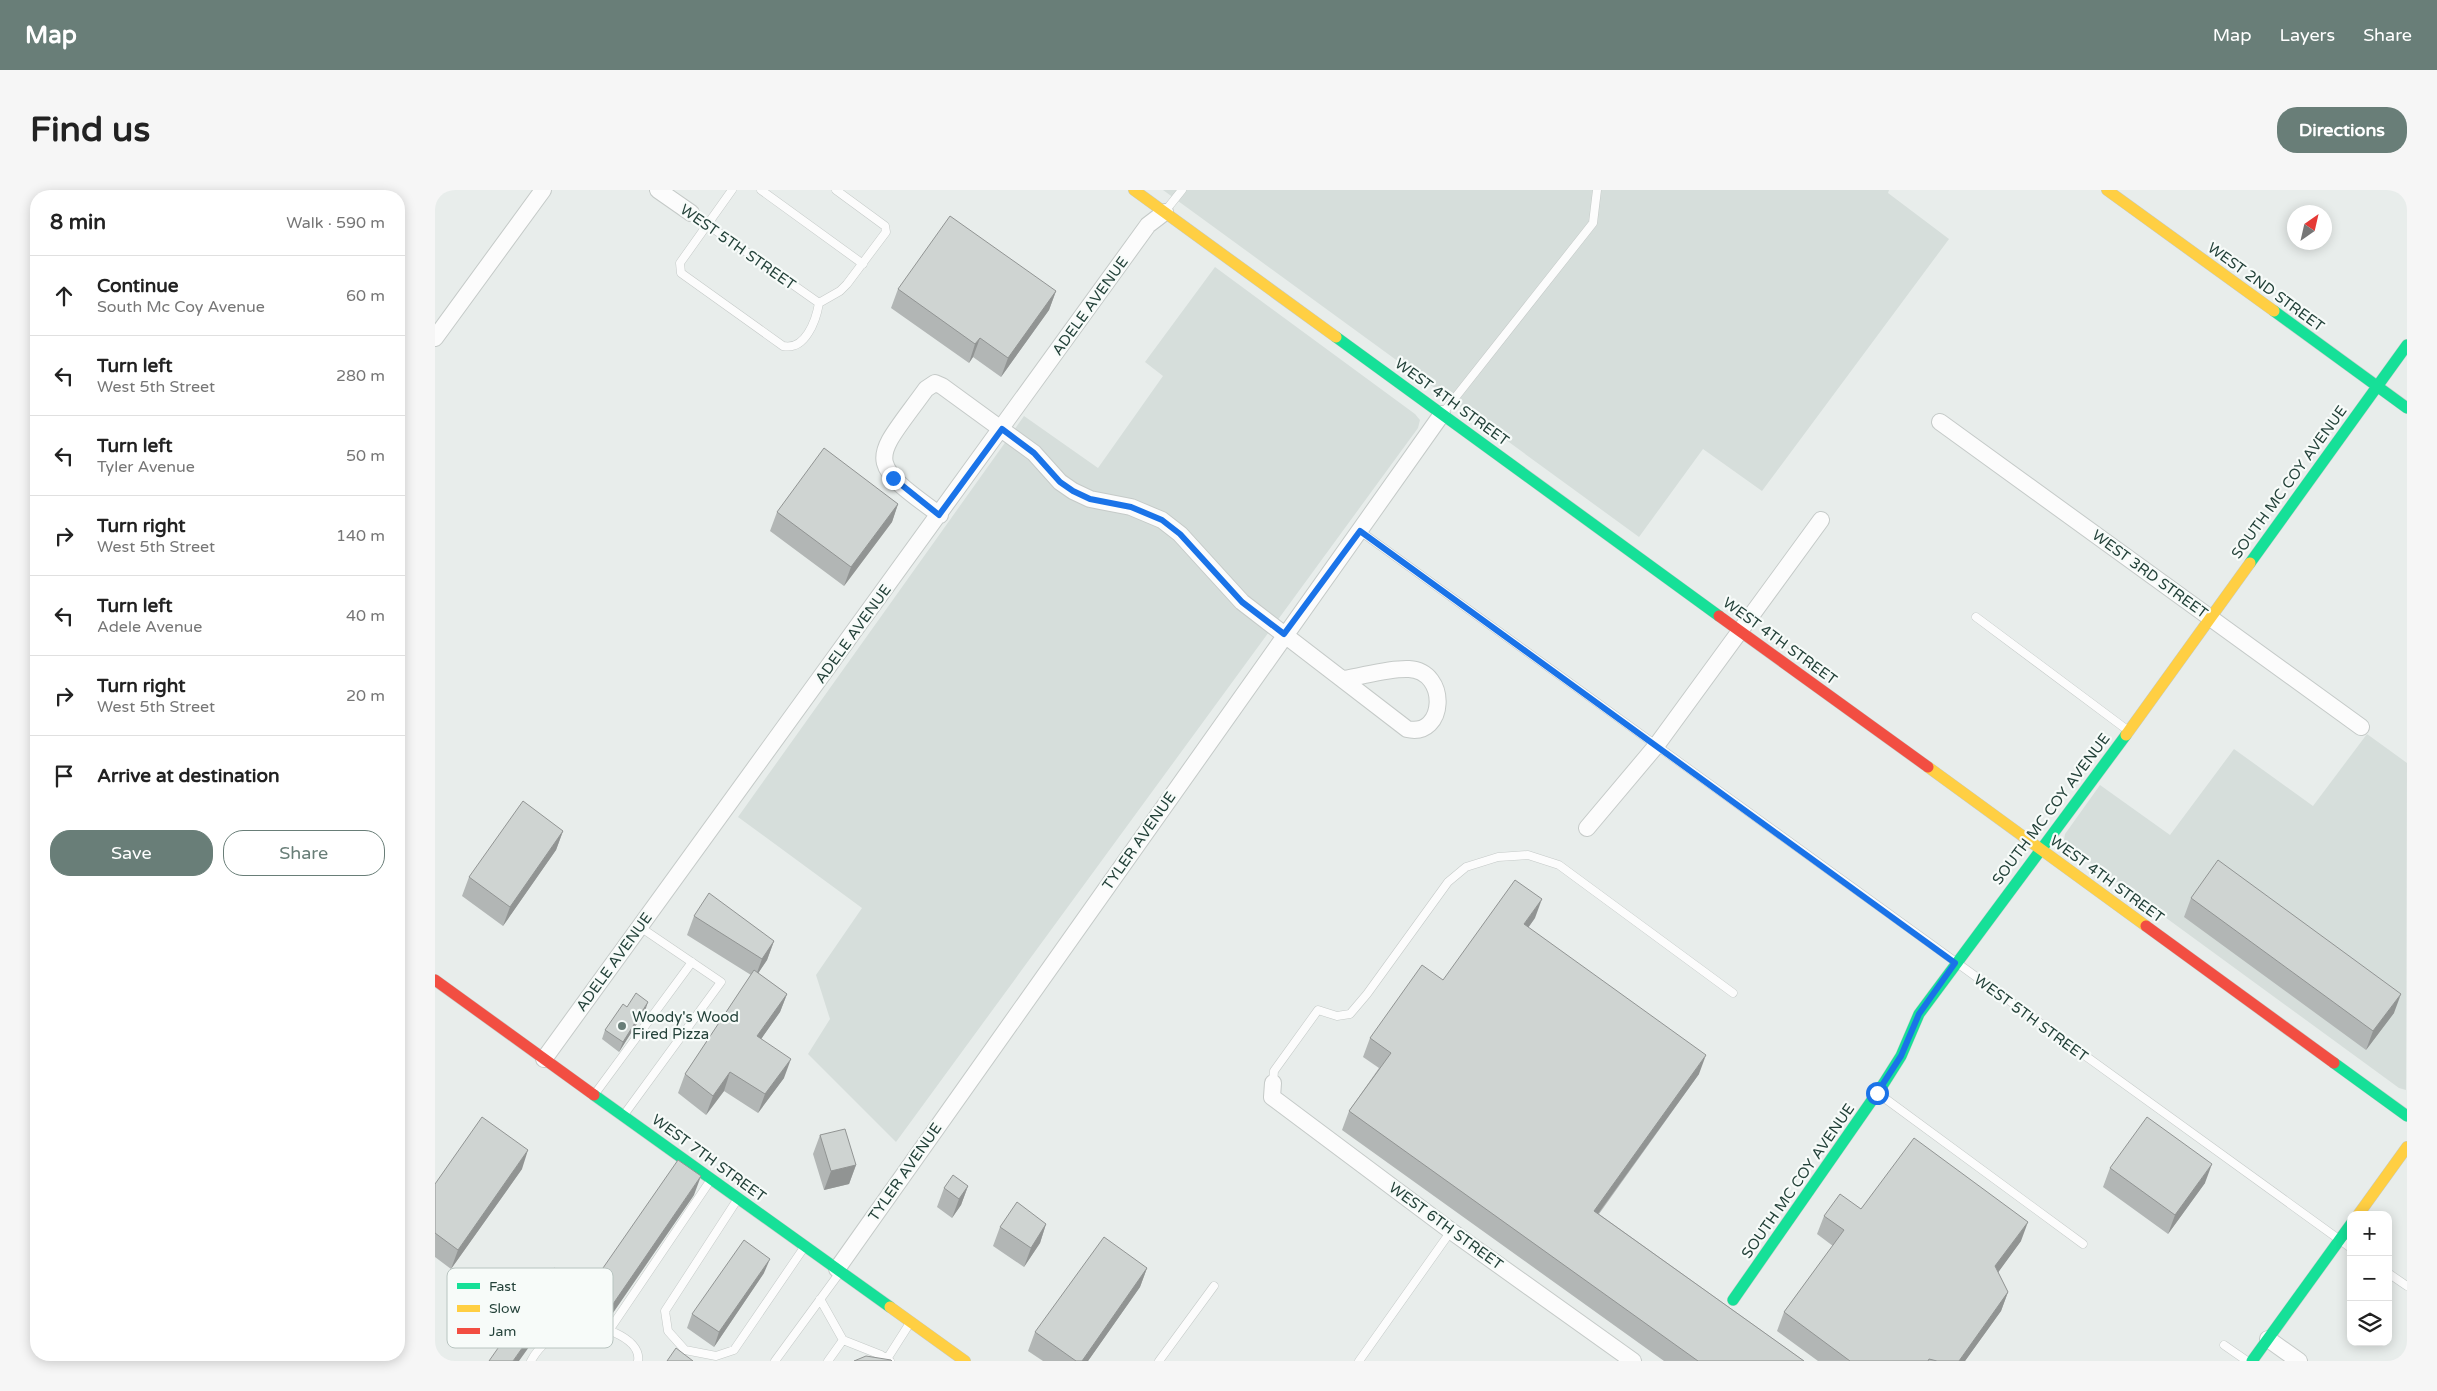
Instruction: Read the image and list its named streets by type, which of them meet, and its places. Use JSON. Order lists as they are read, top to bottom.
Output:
{
  "streets": {
    "street": [
      "WEST 5TH STREET",
      "WEST 2ND STREET",
      "ADELE AVENUE",
      "WEST 4TH STREET",
      "SOUTH MC COY AVENUE",
      "WEST 3RD STREET",
      "TYLER AVENUE",
      "WEST 7TH STREET",
      "WEST 6TH STREET"
    ]
  },
  "crossings": [
    ["WEST 5TH STREET", "SOUTH MC COY AVENUE"],
    ["WEST 5TH STREET", "TYLER AVENUE"],
    ["WEST 2ND STREET", "SOUTH MC COY AVENUE"],
    ["ADELE AVENUE", "WEST 4TH STREET"],
    ["ADELE AVENUE", "WEST 7TH STREET"],
    ["WEST 4TH STREET", "SOUTH MC COY AVENUE"],
    ["WEST 4TH STREET", "TYLER AVENUE"],
    ["SOUTH MC COY AVENUE", "WEST 3RD STREET"],
    ["TYLER AVENUE", "WEST 7TH STREET"]
  ],
  "places": ["Woody's Wood Fired Pizza"],
  "legend": ["Fast", "Slow", "Jam"],
  "north": "top right",
  "page": {
    "header": "Map",
    "nav": ["Map", "Layers", "Share"],
    "buttons": [
      "Directions",
      ["Save", "Share"]
    ],
    "title": "Find us",
    "heading": ["8 min", "Walk · 590 m"],
    "list": [
      ["Continue", "South Mc Coy Avenue", "60 m"],
      ["Turn left", "West 5th Street", "280 m"],
      ["Turn left", "Tyler Avenue", "50 m"],
      ["Turn right", "West 5th Street", "140 m"],
      ["Turn left", "Adele Avenue", "40 m"],
      ["Turn right", "West 5th Street", "20 m"],
      "Arrive at destination"
    ],
    "map_buttons": ["+", "−"]
  }
}
